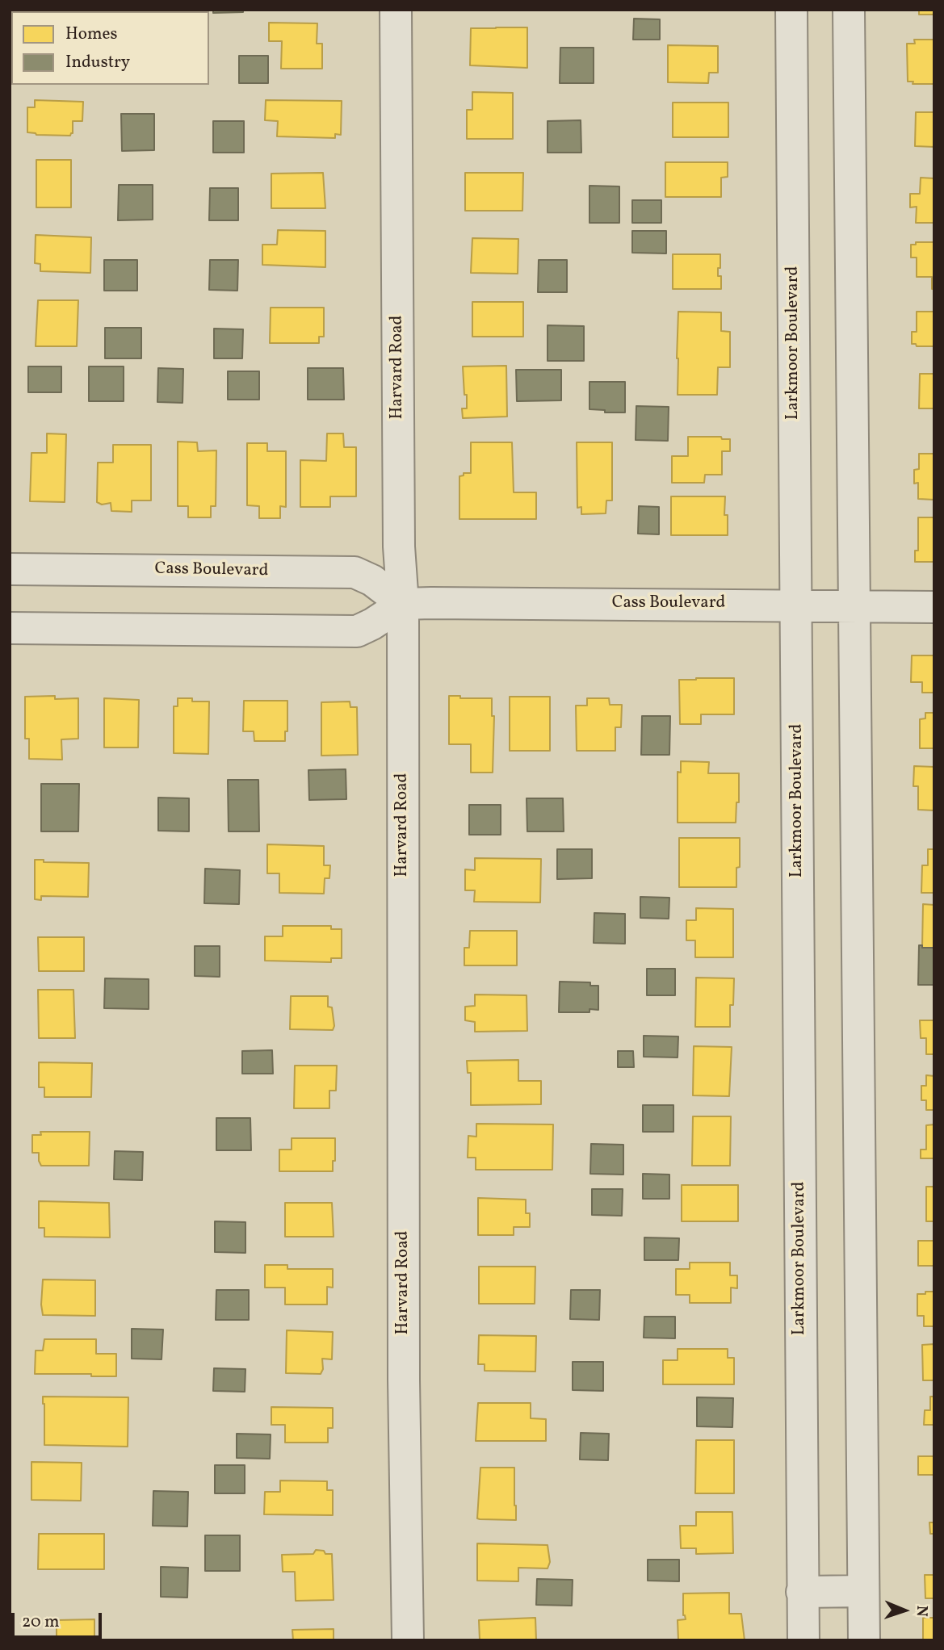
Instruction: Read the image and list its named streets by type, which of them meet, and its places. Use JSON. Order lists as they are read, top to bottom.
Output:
{
  "streets": {
    "street": ["Larkmoor Boulevard", "Harvard Road", "Cass Boulevard"]
  },
  "crossings": [
    ["Larkmoor Boulevard", "Cass Boulevard"],
    ["Harvard Road", "Cass Boulevard"]
  ],
  "legend": ["Homes", "Industry"],
  "scale_bar": "20 m",
  "north": "right"
}
